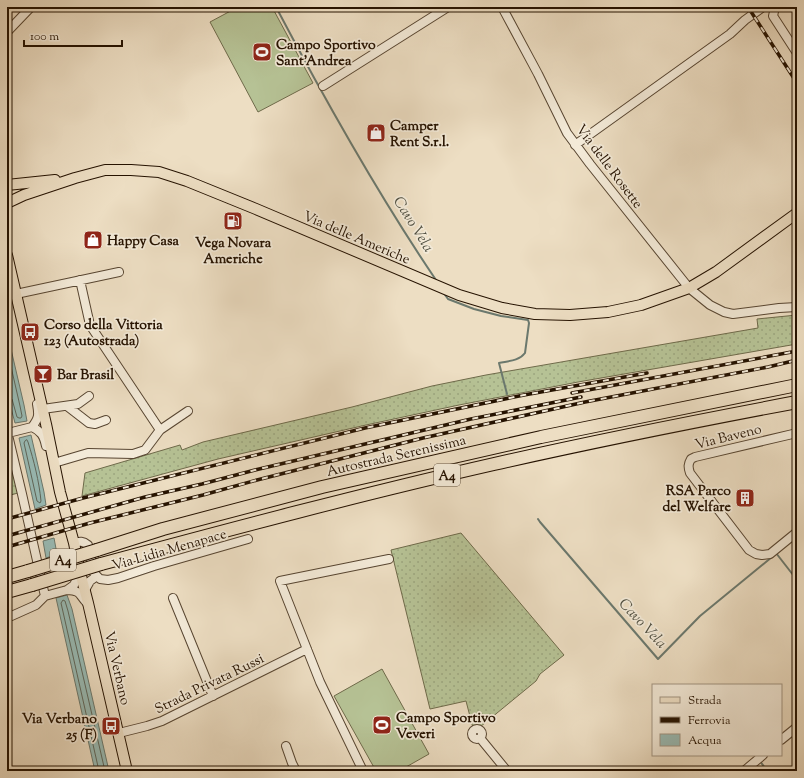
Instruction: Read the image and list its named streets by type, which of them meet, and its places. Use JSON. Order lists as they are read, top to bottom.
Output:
{
  "streets": {
    "highway": ["Autostrada Serenissima", "A4"],
    "main road": ["Via delle Americhe", "Via Verbano"],
    "street": [
      "Via delle Rosette",
      "Via Baveno",
      "Via Lidia Menapace",
      "Strada Privata Russi"
    ]
  },
  "crossings": [
    ["Via delle Rosette", "Via delle Americhe"],
    ["Via Lidia Menapace", "Via Verbano"],
    ["Via Verbano", "Strada Privata Russi"]
  ],
  "water": ["Cavo Vela"],
  "places": {
    "sports": ["Campo Sportivo Sant'Andrea", "Campo Sportivo Veveri"],
    "shop": ["Camper Rent S.r.l.", "Happy Casa"],
    "fuel station": ["Vega Novara Americhe"],
    "bus stop": ["Corso della Vittoria 123 (Autostrada)", "Via Verbano 25 (F)"],
    "bar": ["Bar Brasil"],
    "building": ["RSA Parco del Welfare"]
  },
  "legend": ["Strada", "Ferrovia", "Acqua"],
  "scale_bar": "100 m"
}
